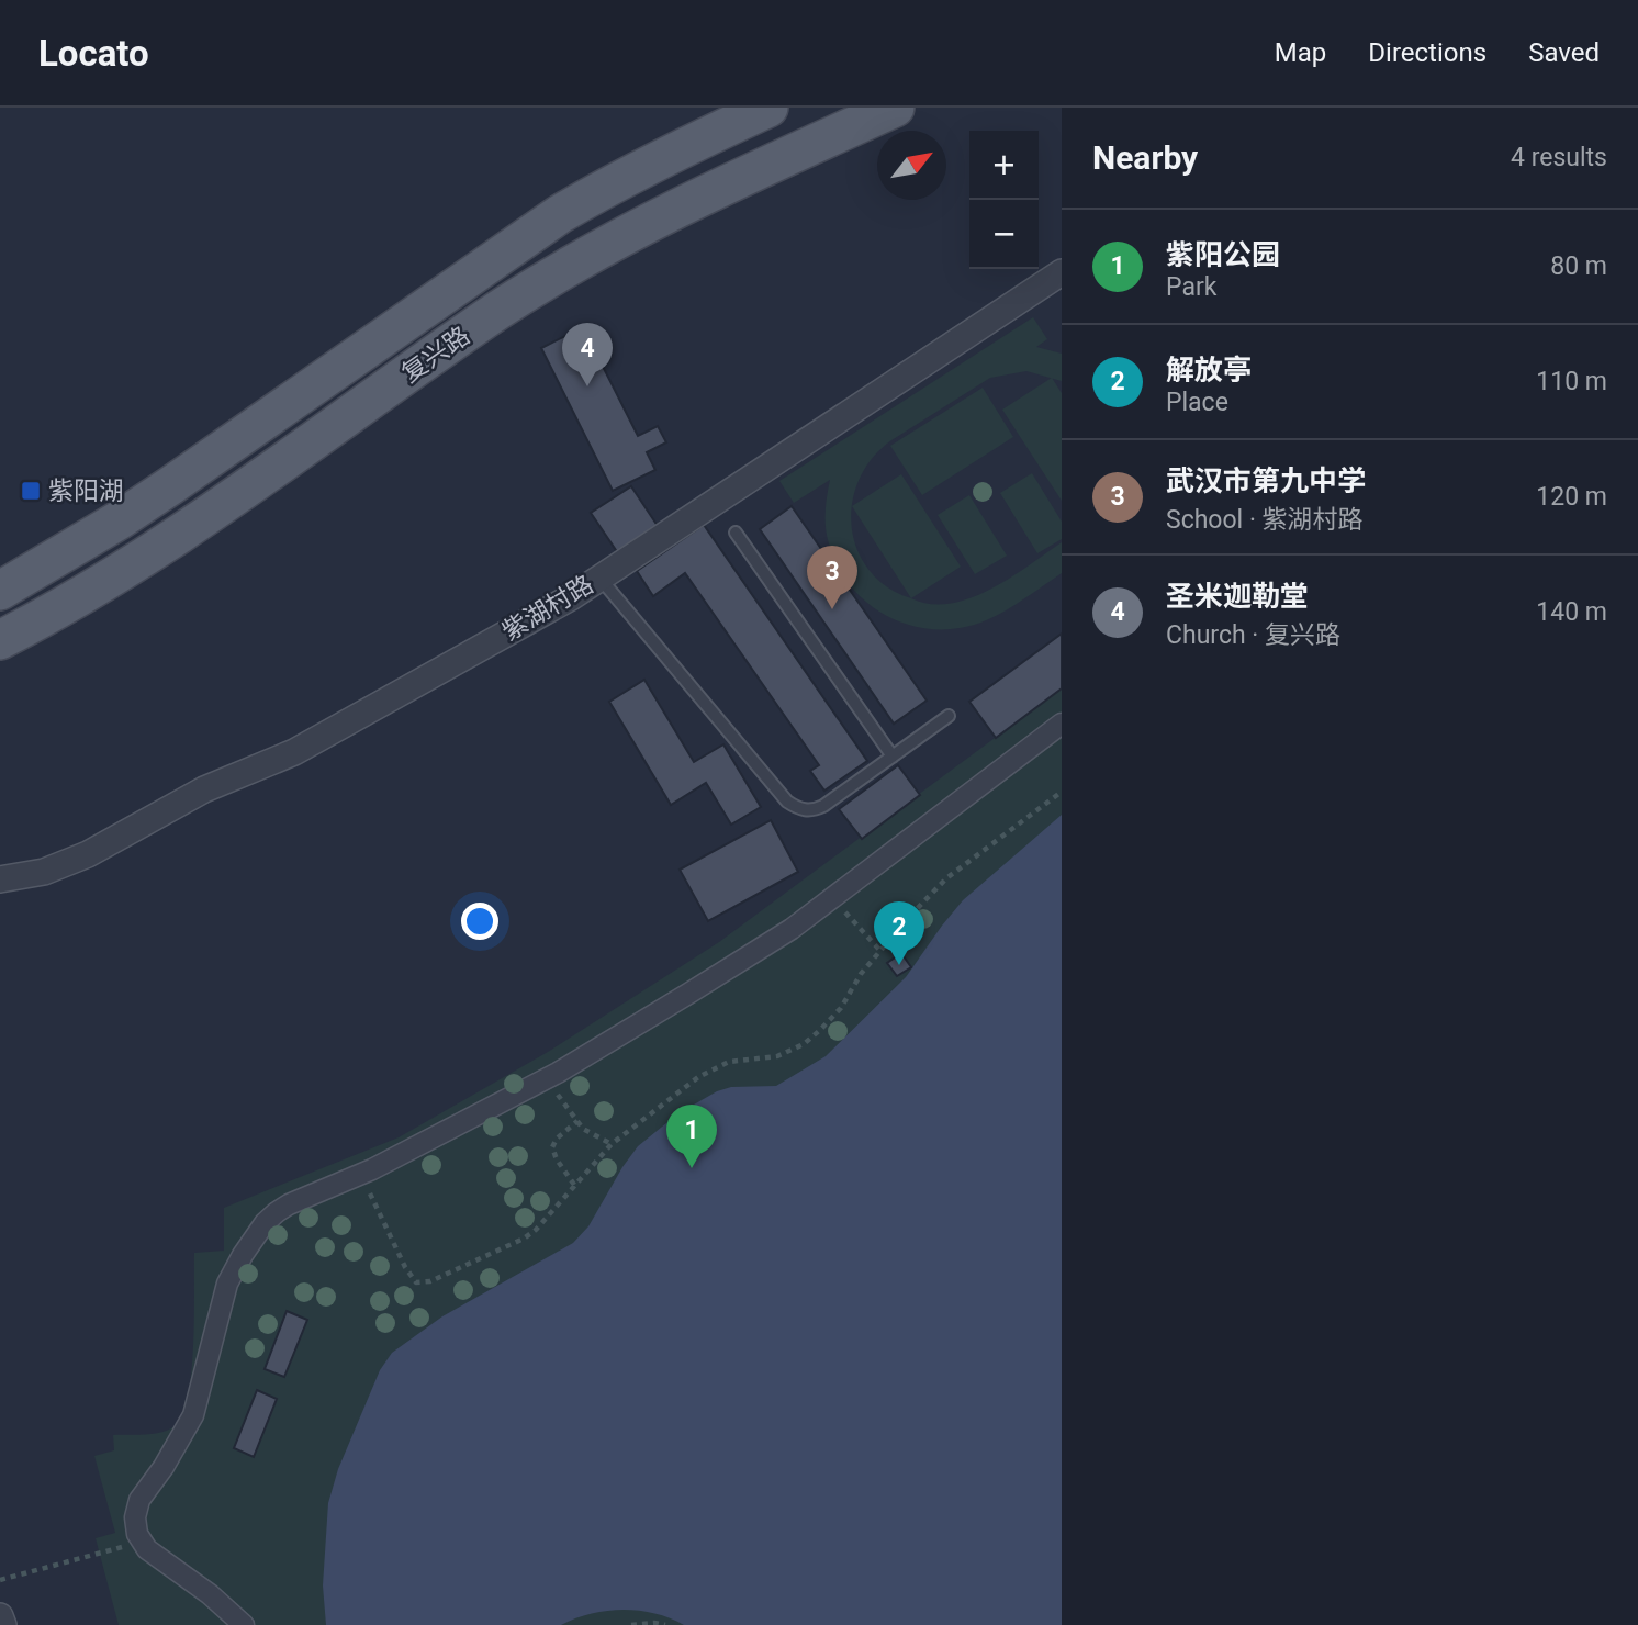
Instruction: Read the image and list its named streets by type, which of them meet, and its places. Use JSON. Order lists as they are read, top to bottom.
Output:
{
  "streets": {
    "main road": ["复兴路"],
    "street": ["紫湖村路"]
  },
  "places": {
    "transit": ["紫阳湖"]
  },
  "north": "top right",
  "page": {
    "header": "Locato",
    "nav": ["Map", "Directions", "Saved"],
    "heading": ["Nearby", "4 results"],
    "map_buttons": ["+", "−"],
    "list": [
      {
        "mark": "1",
        "name": "紫阳公园",
        "note": "Park",
        "value": "80 m"
      },
      {
        "mark": "2",
        "name": "解放亭",
        "note": "Place",
        "value": "110 m"
      },
      {
        "mark": "3",
        "name": "武汉市第九中学",
        "note": "School · 紫湖村路",
        "value": "120 m"
      },
      {
        "mark": "4",
        "name": "圣米迦勒堂",
        "note": "Church · 复兴路",
        "value": "140 m"
      }
    ],
    "pins": [
      "4",
      "3",
      "2",
      "1"
    ]
  }
}
